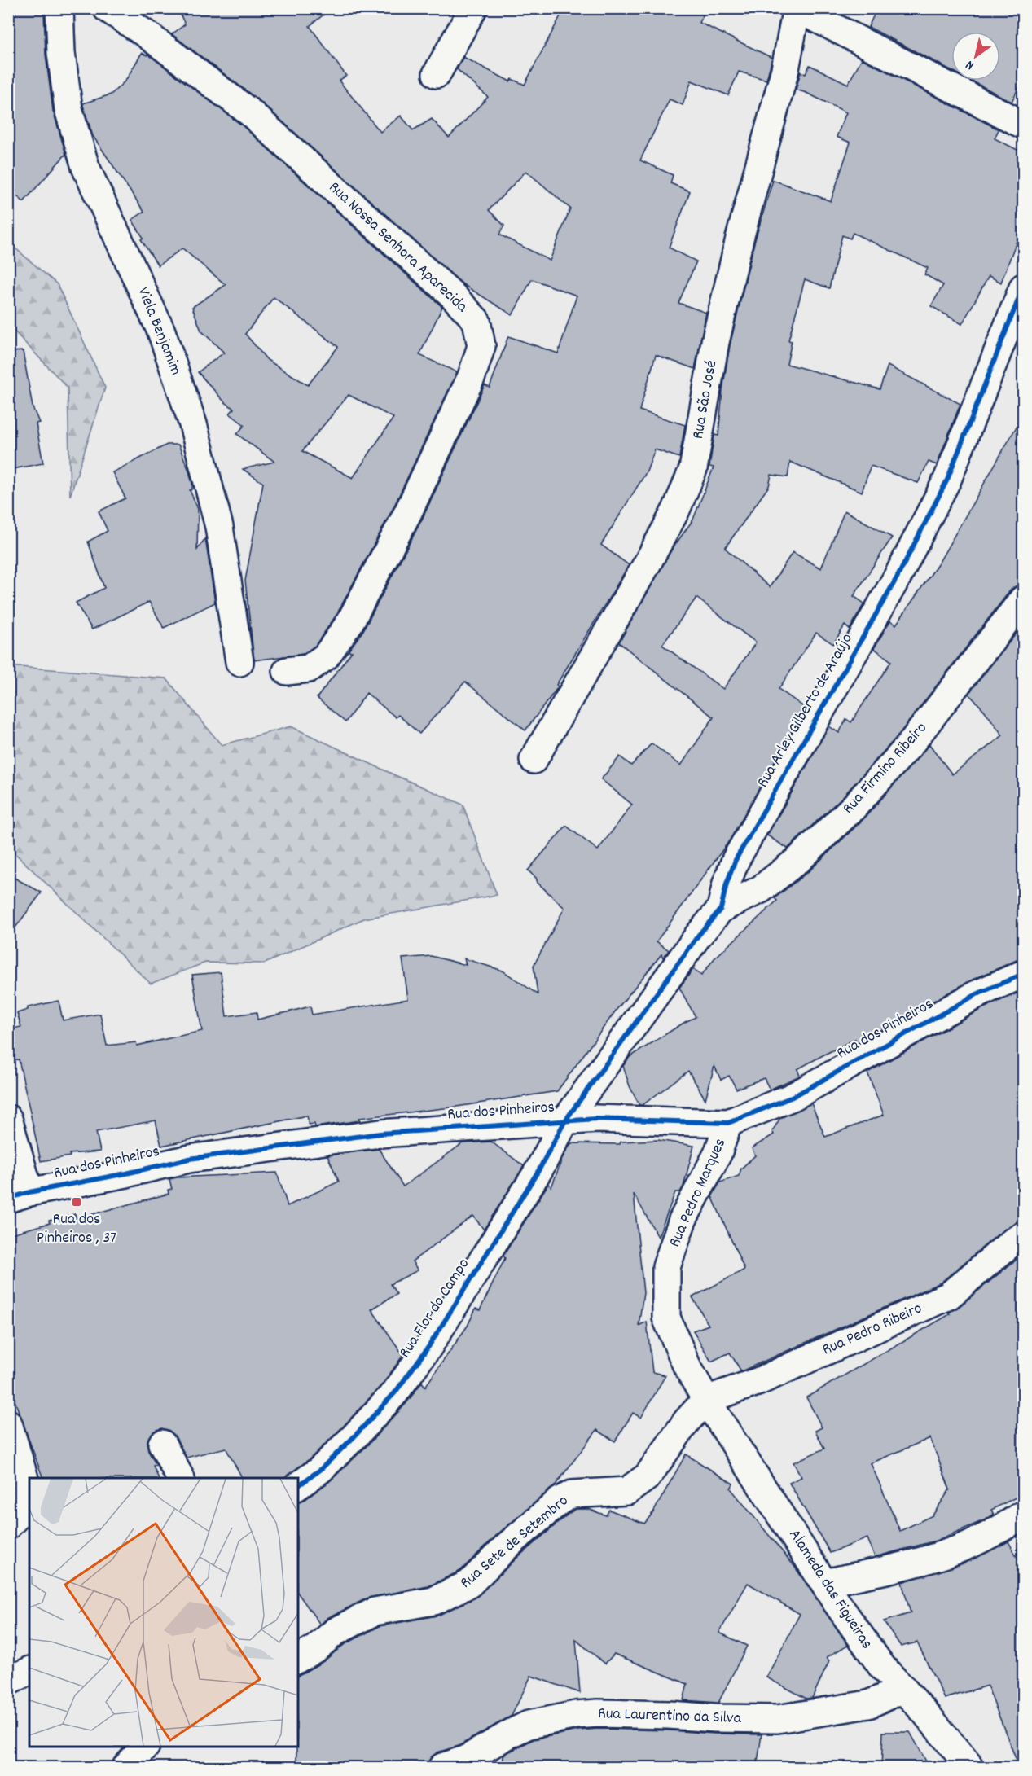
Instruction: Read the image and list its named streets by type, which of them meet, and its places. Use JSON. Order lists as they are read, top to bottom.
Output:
{
  "streets": {
    "street": [
      "Rua Nossa Senhora Aparecida",
      "Viela Benjamim",
      "Rua São José",
      "Rua Arley Gilberto de Araújo",
      "Rua Firmino Ribeiro",
      "Rua dos Pinheiros",
      "Rua Pedro Marques",
      "Rua Flor do Campo",
      "Rua Pedro Ribeiro",
      "Rua Sete de Setembro",
      "Alameda das Figueiras",
      "Rua Laurentino da Silva"
    ]
  },
  "crossings": [
    ["Rua Arley Gilberto de Araújo", "Rua Firmino Ribeiro"],
    ["Rua Arley Gilberto de Araújo", "Rua dos Pinheiros"],
    ["Rua Arley Gilberto de Araújo", "Rua Flor do Campo"],
    ["Rua dos Pinheiros", "Rua Pedro Marques"],
    ["Rua dos Pinheiros", "Rua Flor do Campo"],
    ["Rua Pedro Marques", "Rua Pedro Ribeiro"],
    ["Rua Pedro Marques", "Rua Sete de Setembro"],
    ["Rua Pedro Marques", "Alameda das Figueiras"],
    ["Rua Pedro Ribeiro", "Rua Sete de Setembro"],
    ["Rua Pedro Ribeiro", "Alameda das Figueiras"],
    ["Rua Sete de Setembro", "Alameda das Figueiras"],
    ["Alameda das Figueiras", "Rua Laurentino da Silva"]
  ],
  "places": {
    "transit": ["Rua dos Pinheiros , 37"]
  },
  "north": "bottom left"
}
